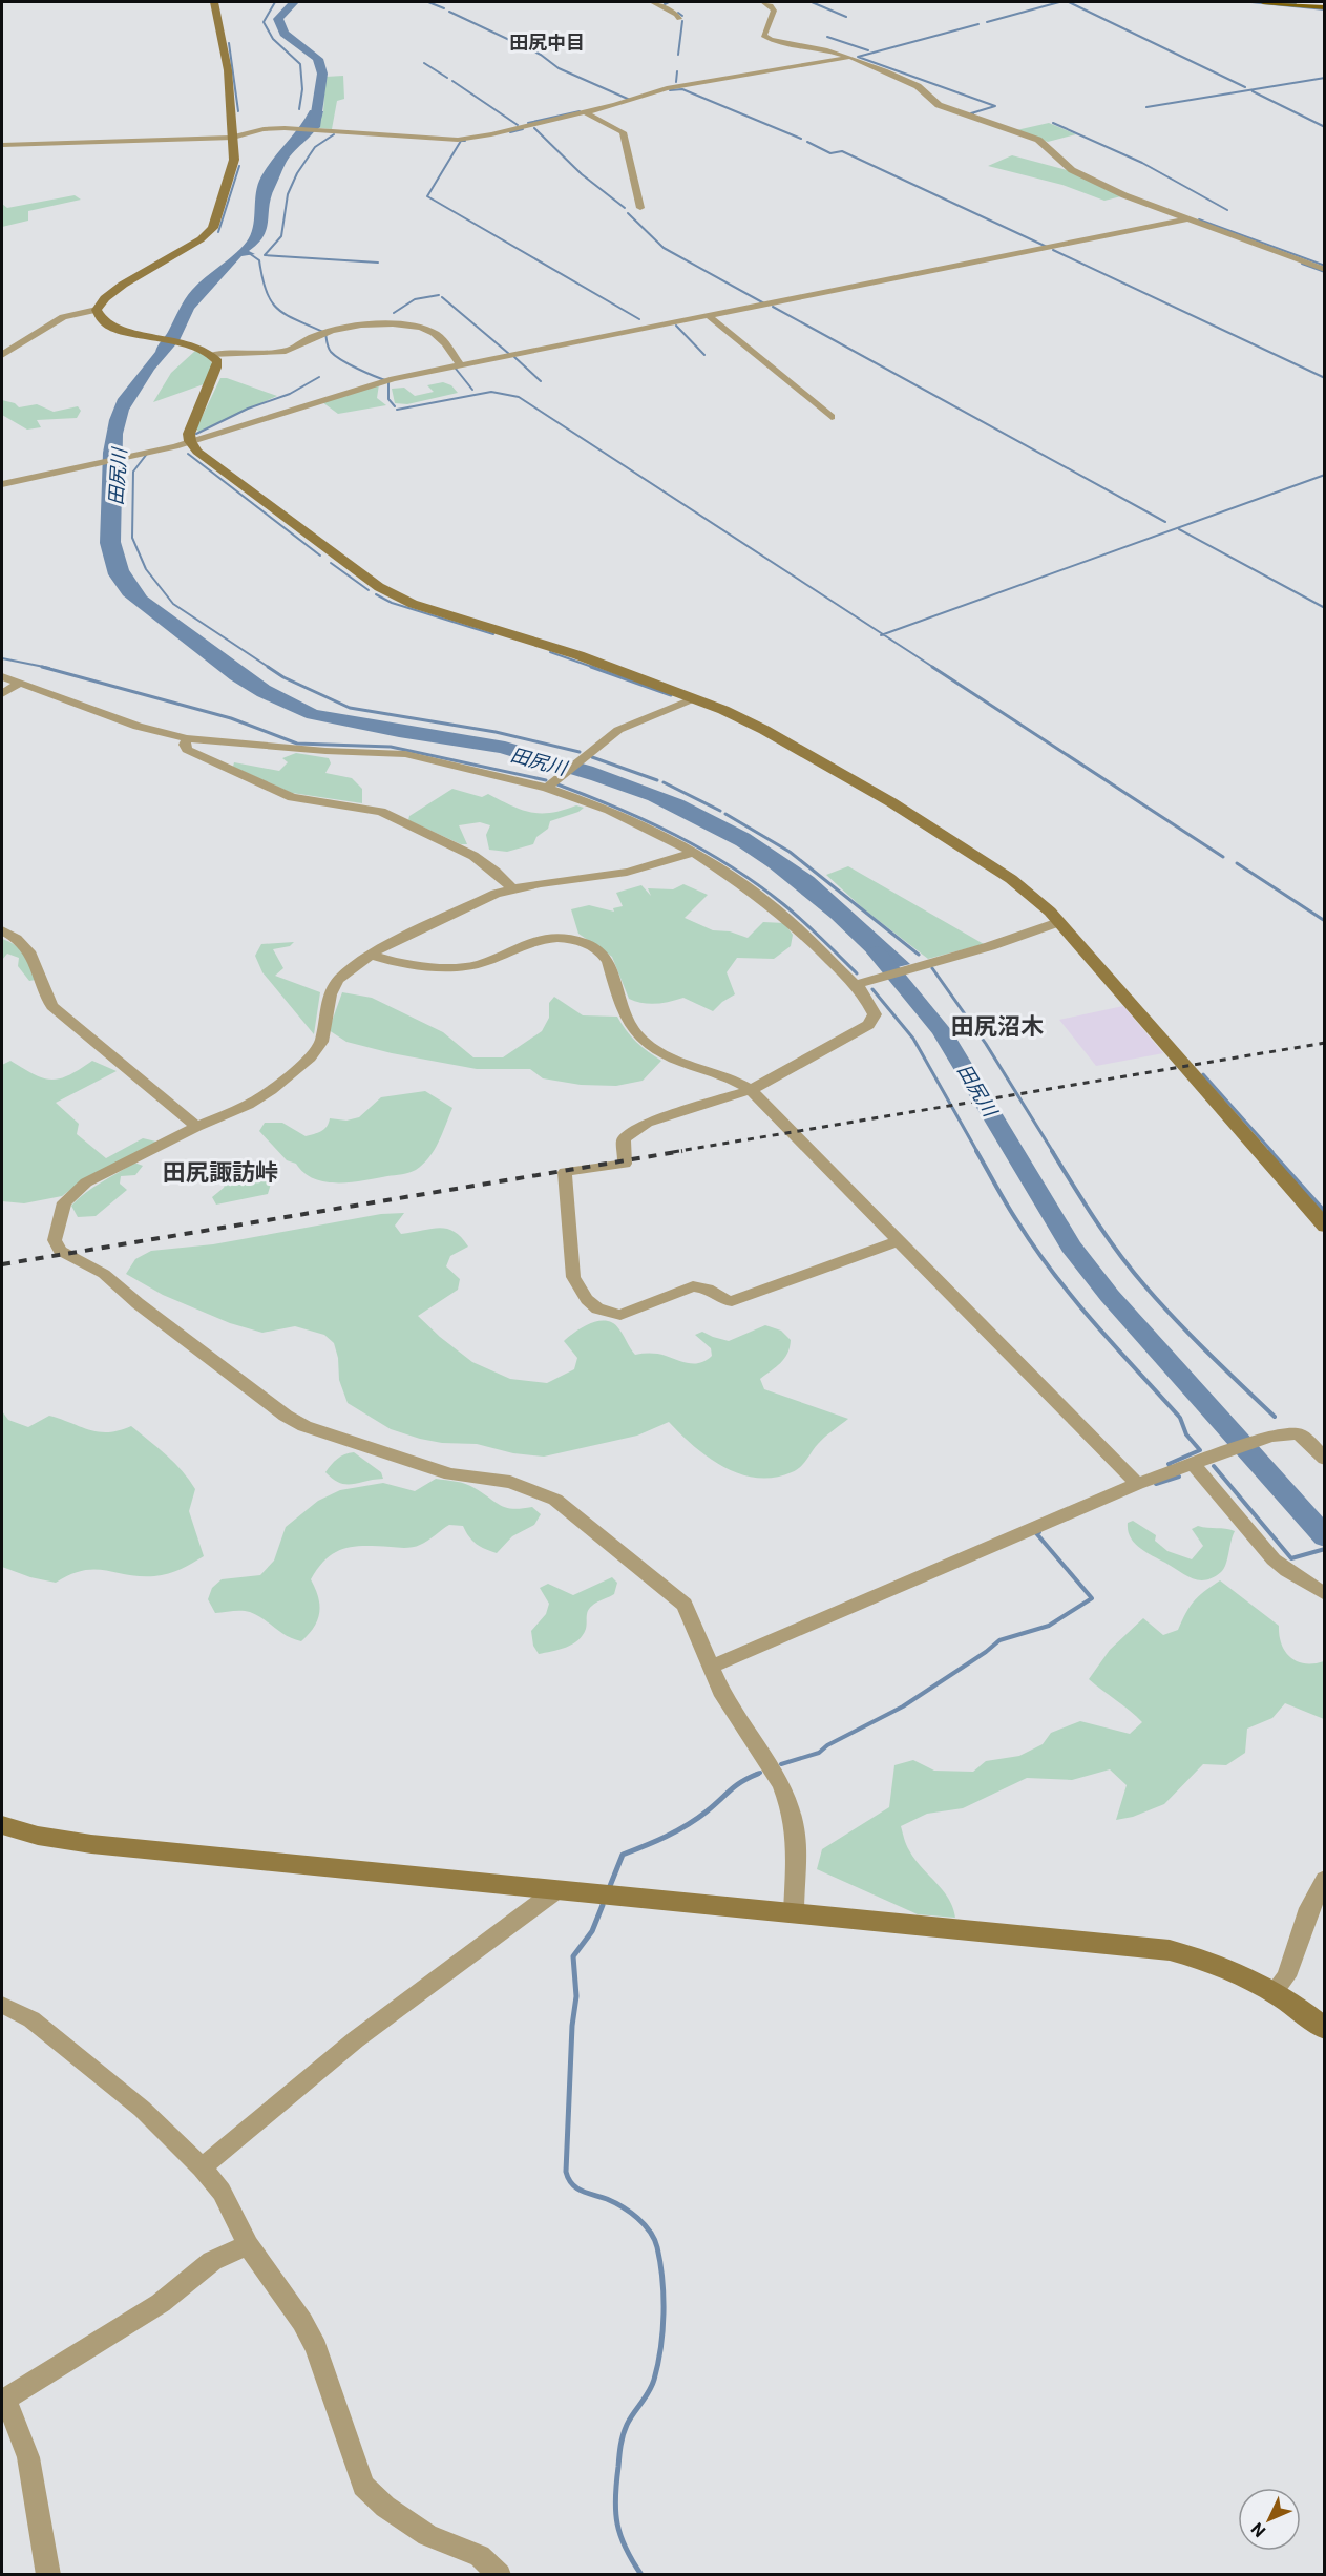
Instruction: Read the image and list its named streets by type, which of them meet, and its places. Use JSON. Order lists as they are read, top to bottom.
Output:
{
  "districts": ["田尻中目", "田尻沼木", "田尻諏訪峠"],
  "water": ["田尻川"],
  "north": "bottom left"
}
